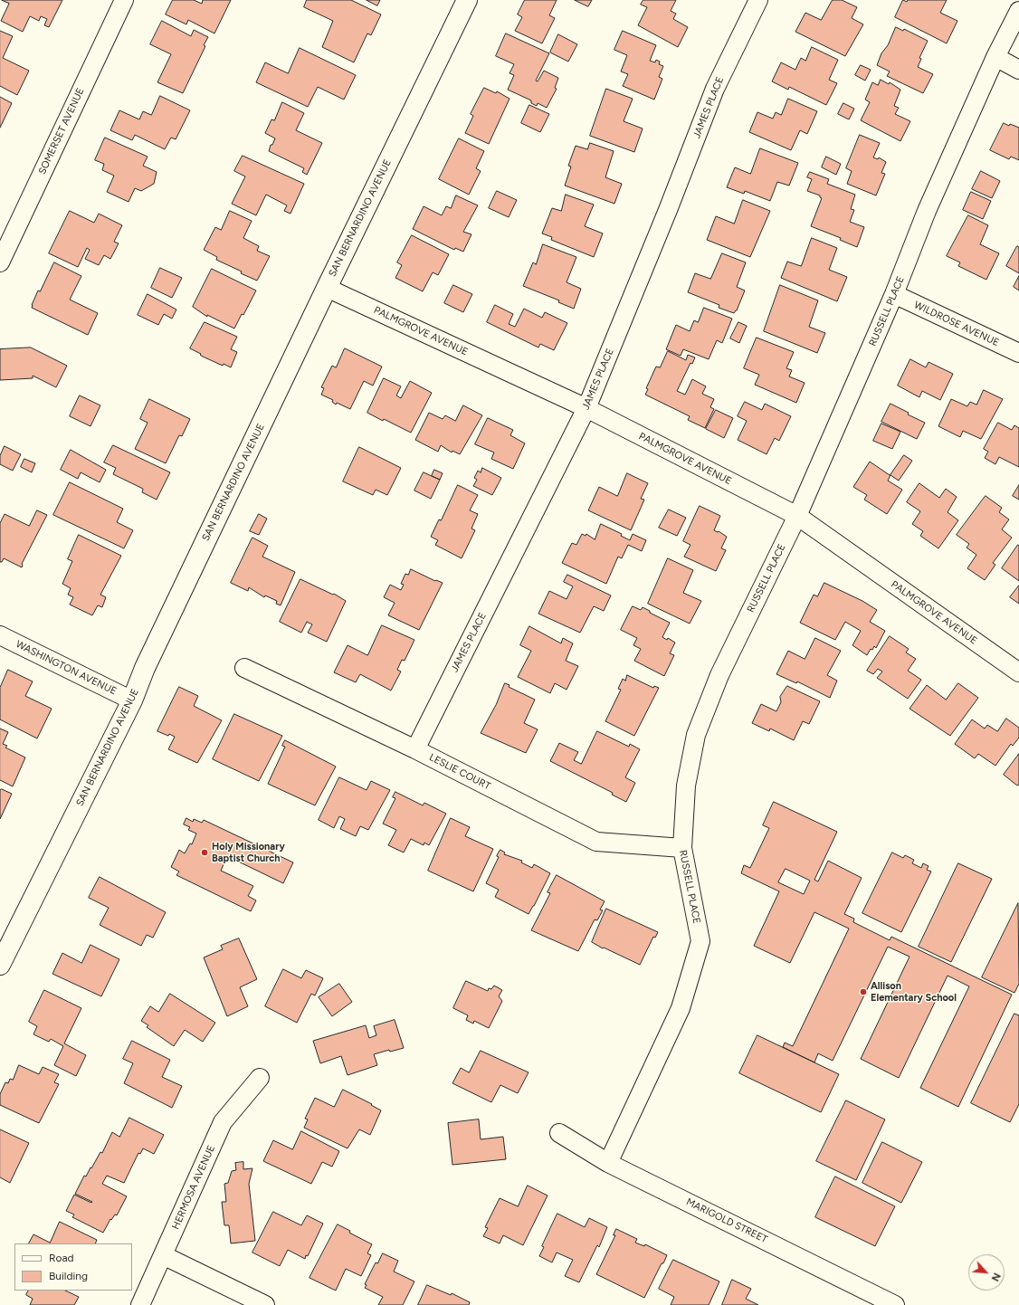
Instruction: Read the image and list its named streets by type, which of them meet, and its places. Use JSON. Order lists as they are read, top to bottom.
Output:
{
  "streets": {
    "main road": ["SAN BERNARDINO AVENUE"],
    "street": [
      "JAMES PLACE",
      "SOMERSET AVENUE",
      "RUSSELL PLACE",
      "WILDROSE AVENUE",
      "PALMGROVE AVENUE",
      "WASHINGTON AVENUE",
      "LESLIE COURT",
      "HERMOSA AVENUE",
      "MARIGOLD STREET"
    ]
  },
  "crossings": [
    ["JAMES PLACE", "PALMGROVE AVENUE"],
    ["JAMES PLACE", "LESLIE COURT"],
    ["SAN BERNARDINO AVENUE", "PALMGROVE AVENUE"],
    ["SAN BERNARDINO AVENUE", "WASHINGTON AVENUE"],
    ["RUSSELL PLACE", "WILDROSE AVENUE"],
    ["RUSSELL PLACE", "PALMGROVE AVENUE"],
    ["RUSSELL PLACE", "LESLIE COURT"],
    ["RUSSELL PLACE", "MARIGOLD STREET"]
  ],
  "places": ["Holy Missionary Baptist Church", "Allison Elementary School"],
  "legend": ["Road", "Building"],
  "north": "bottom right"
}
